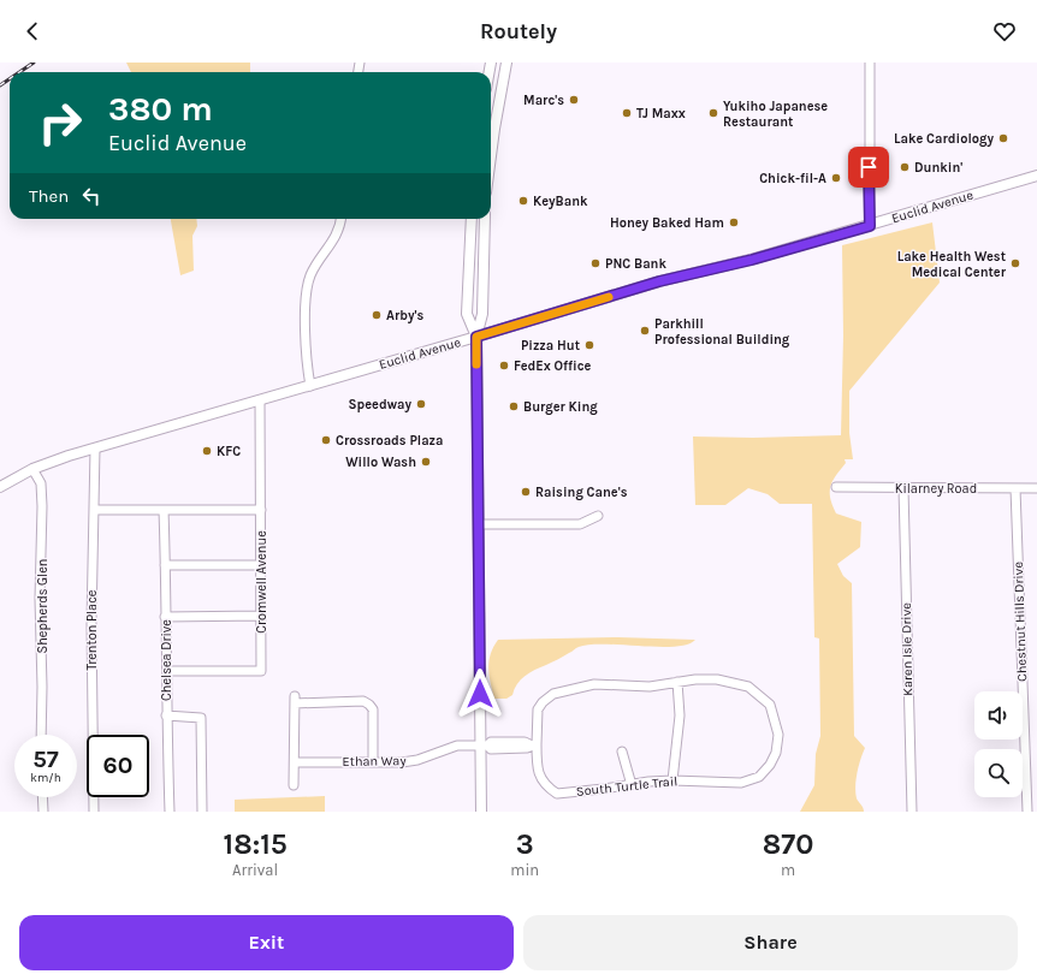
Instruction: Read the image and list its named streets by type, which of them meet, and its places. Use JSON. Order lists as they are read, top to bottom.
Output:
{
  "streets": {
    "main road": ["Euclid Avenue"],
    "street": [
      "Kilarney Road",
      "Cromwell Avenue",
      "Shepherds Glen",
      "Chestnut Hills Drive",
      "Trenton Place",
      "Karen Isle Drive",
      "Chelsea Drive",
      "Ethan Way",
      "South Turtle Trail"
    ]
  },
  "crossings": [
    ["Euclid Avenue", "Cromwell Avenue"],
    ["Euclid Avenue", "Shepherds Glen"],
    ["Euclid Avenue", "Trenton Place"],
    ["Kilarney Road", "Chestnut Hills Drive"],
    ["Kilarney Road", "Karen Isle Drive"],
    ["Cromwell Avenue", "Chelsea Drive"],
    ["Ethan Way", "South Turtle Trail"]
  ],
  "places": [
    "Marc's",
    "TJ Maxx",
    "Yukiho Japanese Restaurant",
    "Lake Cardiology",
    "Dunkin'",
    "Chick-fil-A",
    "KeyBank",
    "Honey Baked Ham",
    "PNC Bank",
    "Lake Health West Medical Center",
    "Arby's",
    "Parkhill Professional Building",
    "Pizza Hut",
    "FedEx Office",
    "Speedway",
    "Burger King",
    "Crossroads Plaza",
    "KFC",
    "Willo Wash",
    "Raising Cane's"
  ],
  "page": {
    "header": "Routely",
    "turn": ["380 m", "Euclid Avenue"],
    "then": "Then",
    "speed": "57 km/h",
    "limit": "60",
    "eta": [
      "18:15",
      "Arrival",
      "3",
      "min",
      "870",
      "m"
    ],
    "buttons": ["Exit", "Share"]
  }
}
